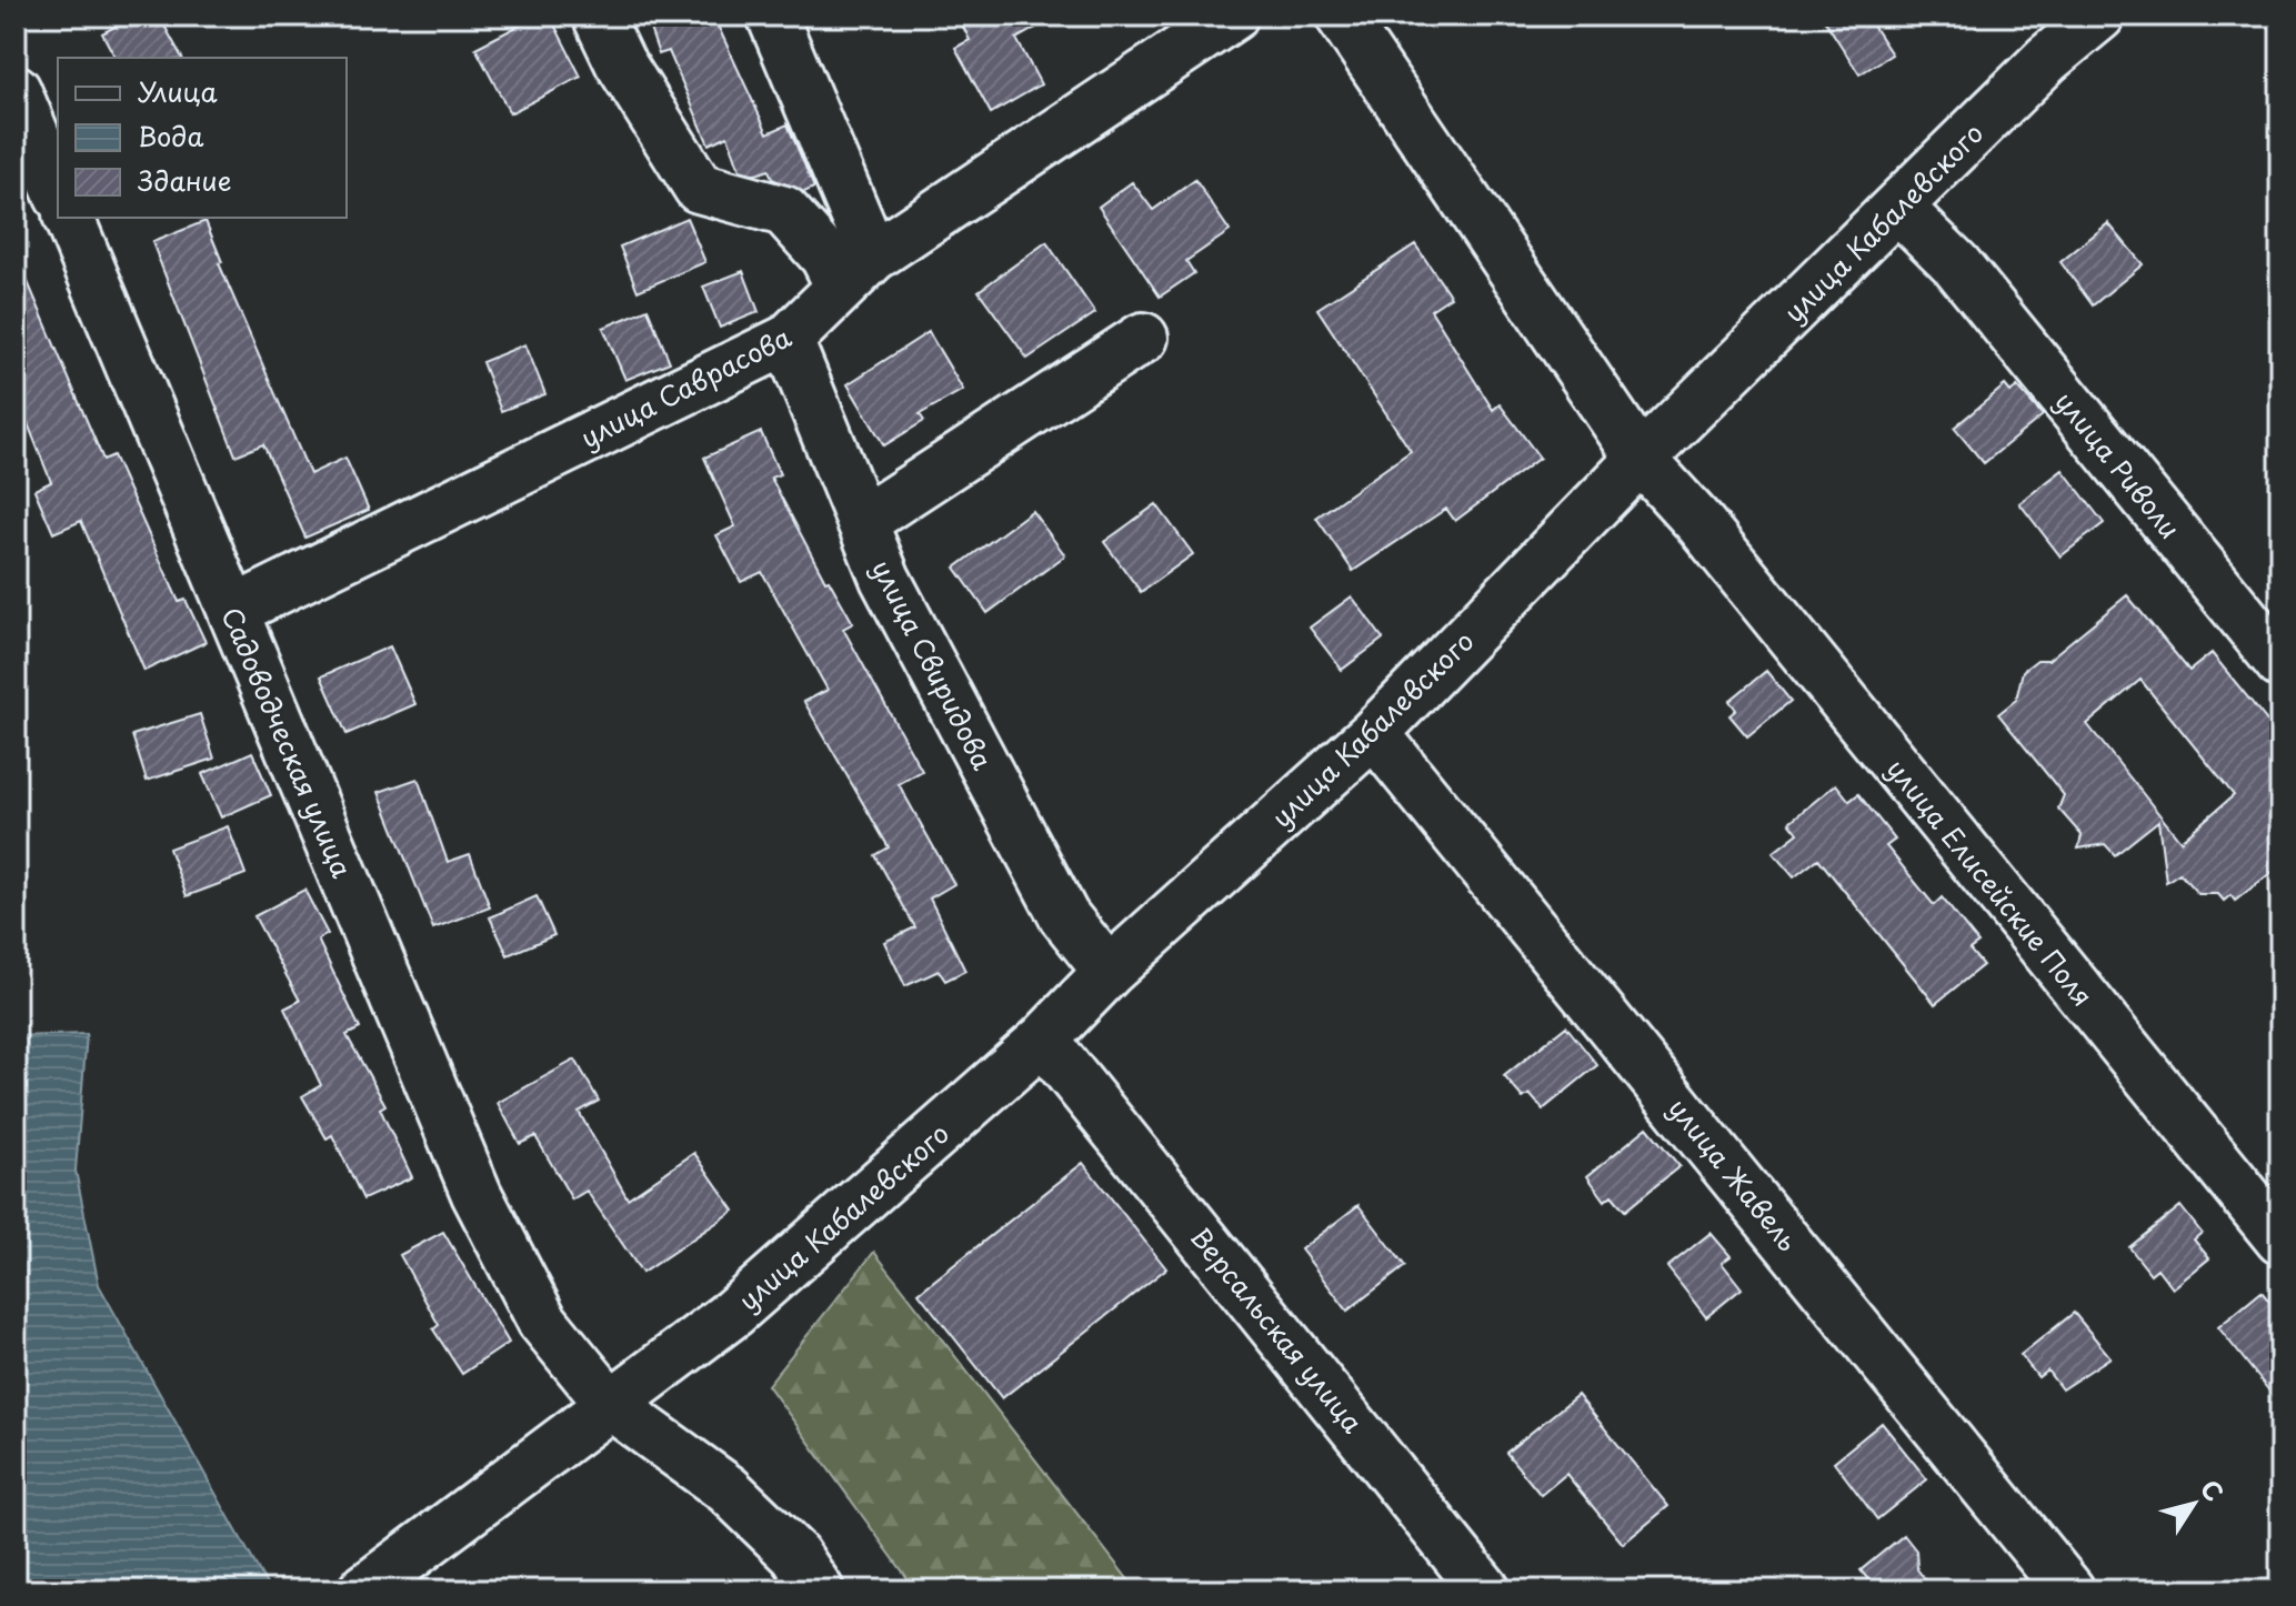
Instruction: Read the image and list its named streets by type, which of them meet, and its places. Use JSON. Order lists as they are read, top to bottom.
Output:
{
  "streets": {
    "street": [
      "улица Кабалевского",
      "улица Саврасова",
      "улица Риволи",
      "улица Свиридова",
      "Садоводческая улица",
      "улица Елисейские Поля",
      "улица Жавель",
      "Версальская улица"
    ]
  },
  "crossings": [
    ["улица Кабалевского", "улица Риволи"],
    ["улица Кабалевского", "улица Свиридова"],
    ["улица Кабалевского", "Садоводческая улица"],
    ["улица Кабалевского", "улица Елисейские Поля"],
    ["улица Кабалевского", "улица Жавель"],
    ["улица Кабалевского", "Версальская улица"],
    ["улица Саврасова", "улица Свиридова"],
    ["улица Саврасова", "Садоводческая улица"]
  ],
  "legend": ["Улица", "Вода", "Здание"],
  "north": "top right"
}
